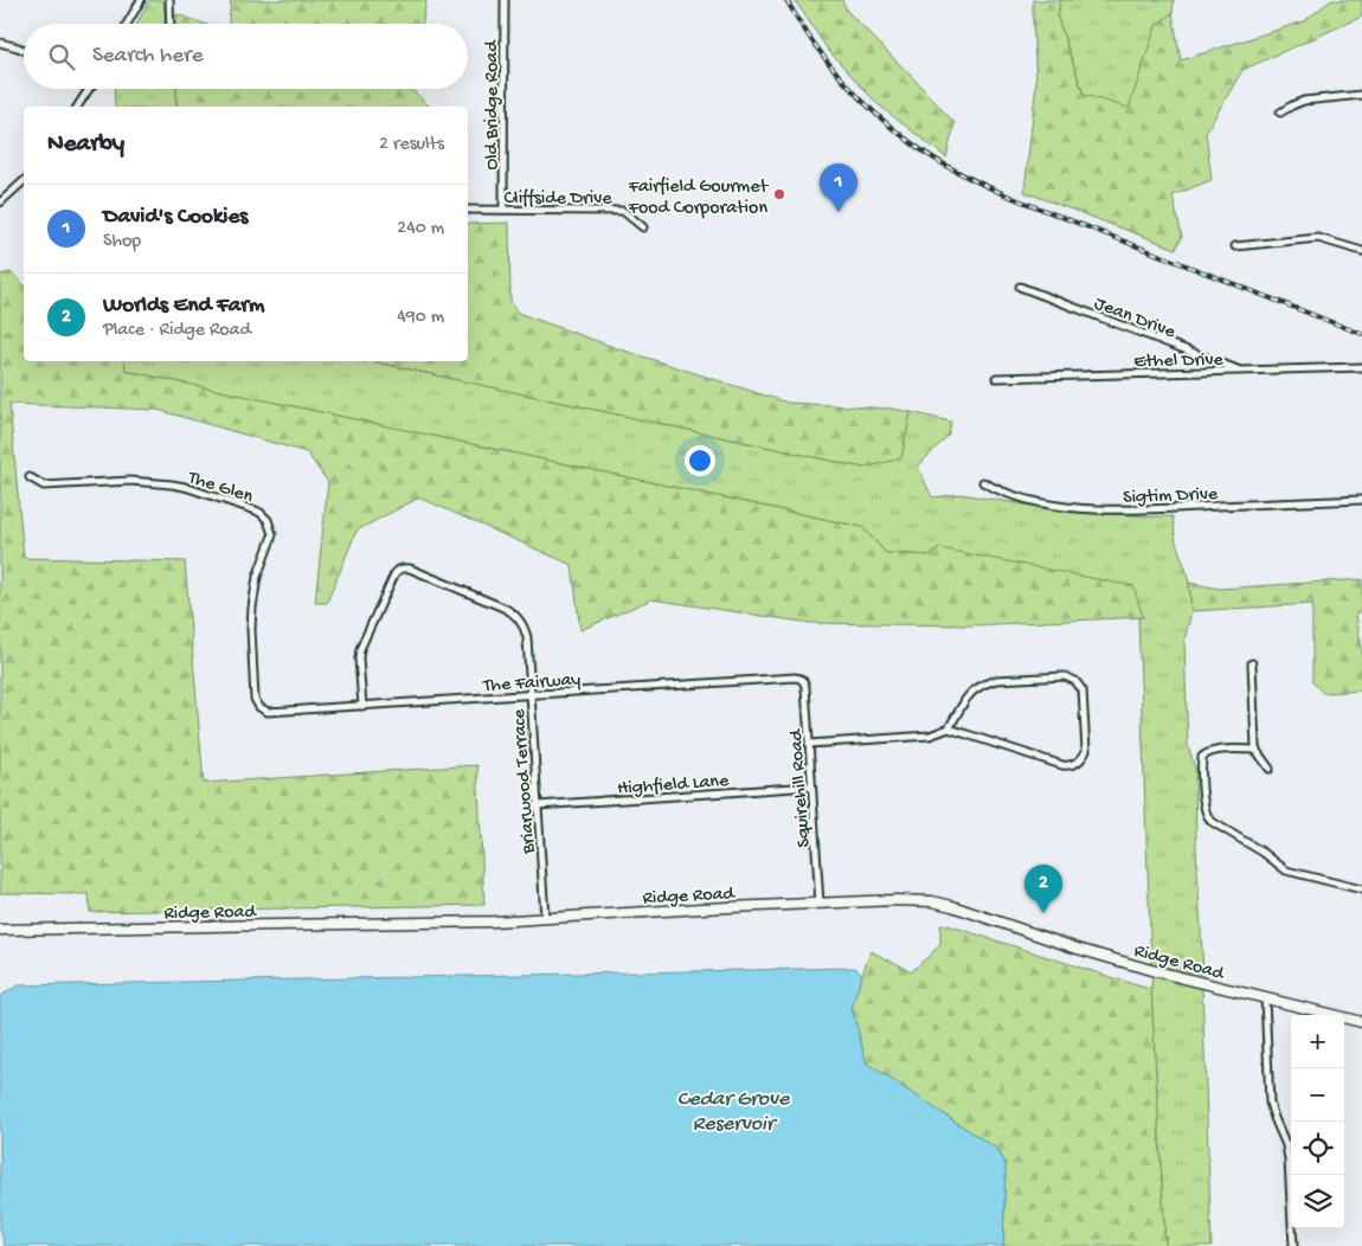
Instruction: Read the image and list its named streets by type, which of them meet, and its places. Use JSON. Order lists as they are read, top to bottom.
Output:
{
  "streets": {
    "main road": ["Ridge Road"],
    "street": [
      "Old Bridge Road",
      "Cliffside Drive",
      "Jean Drive",
      "Ethel Drive",
      "The Glen",
      "Sigtim Drive",
      "The Fairway",
      "Briarwood Terrace",
      "Highfield Lane",
      "Squirehill Road"
    ]
  },
  "crossings": [
    ["Old Bridge Road", "Cliffside Drive"],
    ["Jean Drive", "Ethel Drive"],
    ["The Glen", "The Fairway"],
    ["The Fairway", "Briarwood Terrace"],
    ["The Fairway", "Squirehill Road"],
    ["Briarwood Terrace", "Highfield Lane"],
    ["Briarwood Terrace", "Ridge Road"],
    ["Highfield Lane", "Squirehill Road"],
    ["Squirehill Road", "Ridge Road"]
  ],
  "water": ["Cedar Grove Reservoir"],
  "places": ["Fairfield Gourmet Food Corporation"],
  "page": {
    "search": "Search here",
    "heading": ["Nearby", "2 results"],
    "pins": ["1", "2"],
    "list": [
      {
        "mark": "1",
        "name": "David's Cookies",
        "note": "Shop",
        "value": "240 m"
      },
      {
        "mark": "2",
        "name": "Worlds End Farm",
        "note": "Place · Ridge Road",
        "value": "490 m"
      }
    ],
    "map_buttons": ["+", "−"]
  }
}
